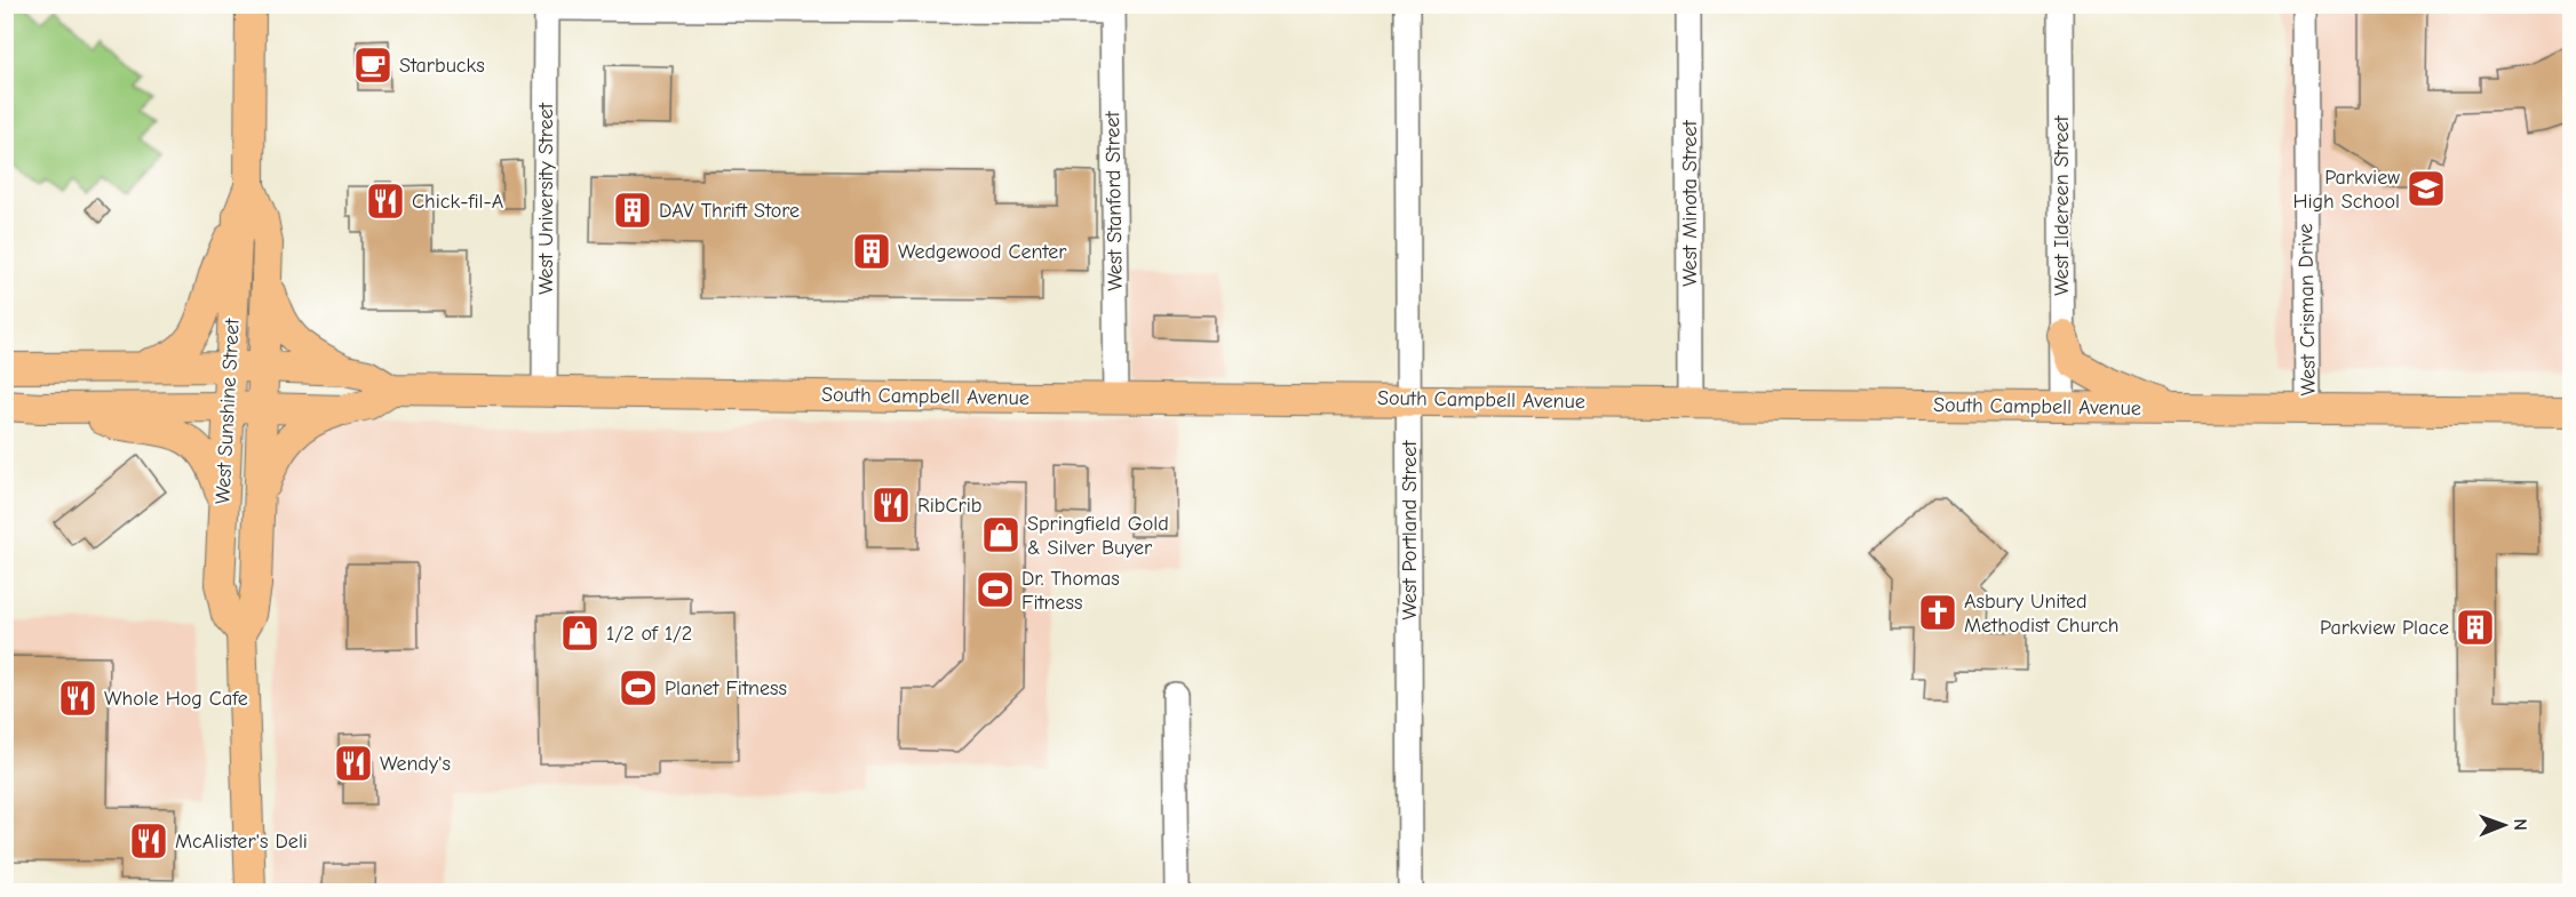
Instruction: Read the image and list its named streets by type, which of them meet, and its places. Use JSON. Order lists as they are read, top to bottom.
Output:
{
  "streets": {
    "main road": ["South Campbell Avenue", "West Sunshine Street"],
    "street": [
      "West University Street",
      "West Stanford Street",
      "West Minota Street",
      "West Ildereen Street",
      "West Crisman Drive",
      "West Portland Street"
    ]
  },
  "crossings": [
    ["West University Street", "South Campbell Avenue"],
    ["West Stanford Street", "South Campbell Avenue"],
    ["West Minota Street", "South Campbell Avenue"],
    ["West Ildereen Street", "South Campbell Avenue"],
    ["West Crisman Drive", "South Campbell Avenue"],
    ["South Campbell Avenue", "West Sunshine Street"],
    ["South Campbell Avenue", "West Portland Street"]
  ],
  "places": {
    "cafe": ["Starbucks"],
    "school or university": ["Parkview High School"],
    "restaurant": [
      "Chick-fil-A",
      "RibCrib",
      "Whole Hog Cafe",
      "Wendy's",
      "McAlister's Deli"
    ],
    "building": ["DAV Thrift Store", "Wedgewood Center", "Parkview Place"],
    "shop": ["Springfield Gold & Silver Buyer", "1/2 of 1/2"],
    "sports": ["Dr. Thomas Fitness", "Planet Fitness"],
    "church": ["Asbury United Methodist Church"]
  },
  "north": "right"
}
